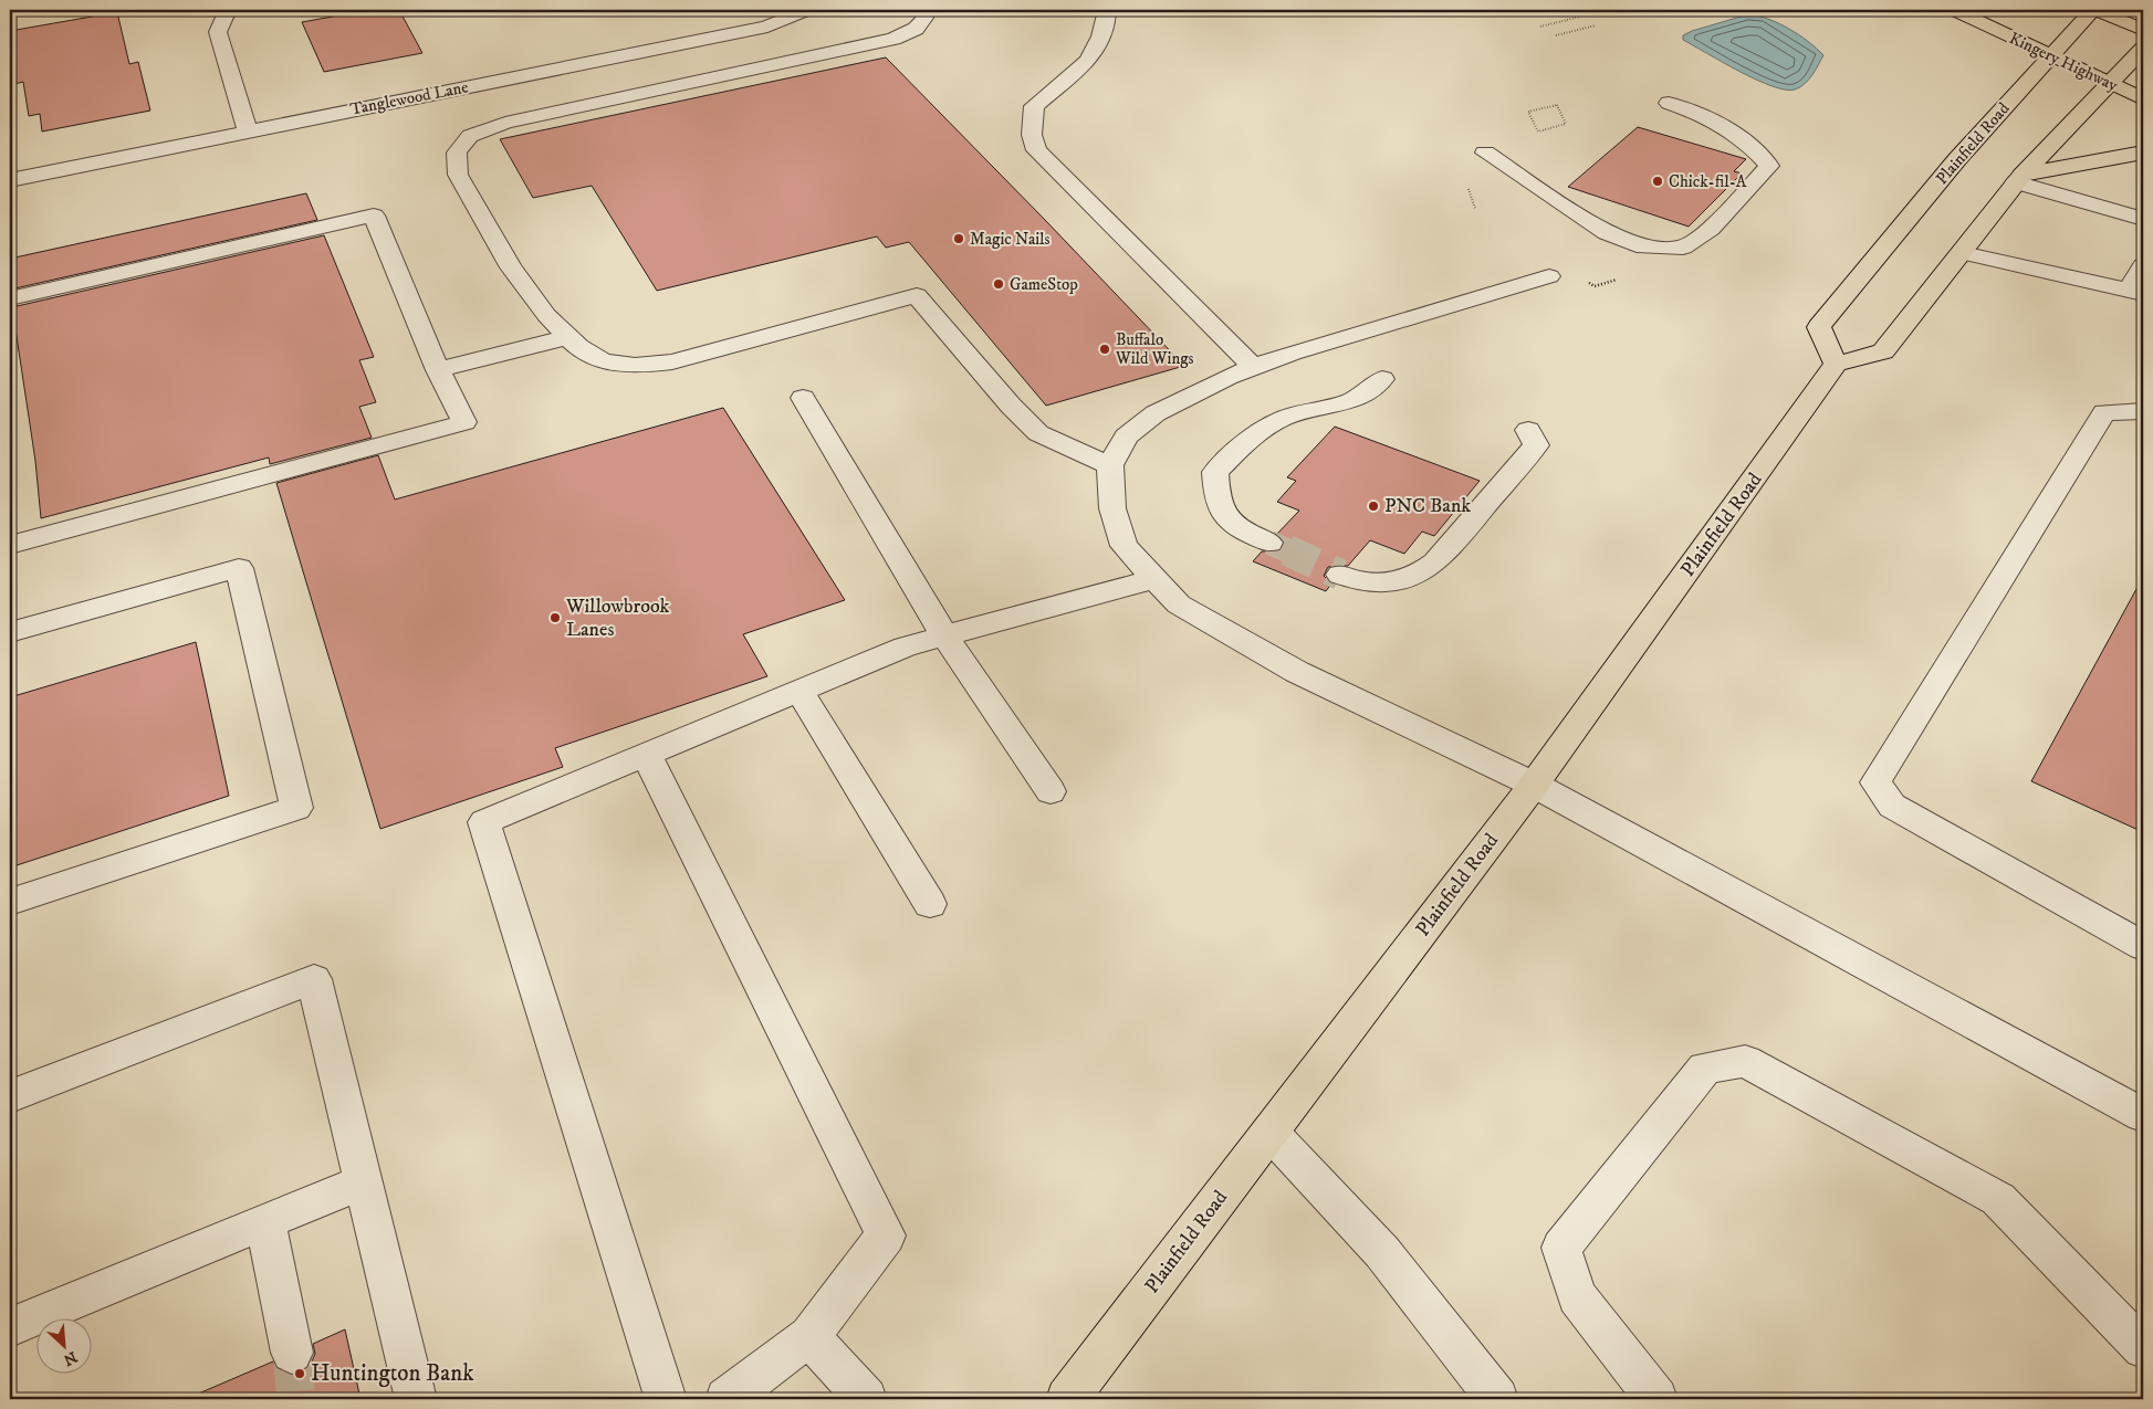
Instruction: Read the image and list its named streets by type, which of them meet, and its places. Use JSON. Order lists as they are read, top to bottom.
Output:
{
  "streets": {
    "main road": ["Kingery Highway", "Plainfield Road"],
    "street": ["Tanglewood Lane"]
  },
  "crossings": [
    ["Kingery Highway", "Plainfield Road"]
  ],
  "places": [
    "Chick-fil-A",
    "Magic Nails",
    "GameStop",
    "Buffalo Wild Wings",
    "PNC Bank",
    "Willowbrook Lanes",
    "Huntington Bank"
  ],
  "north": "bottom right"
}
